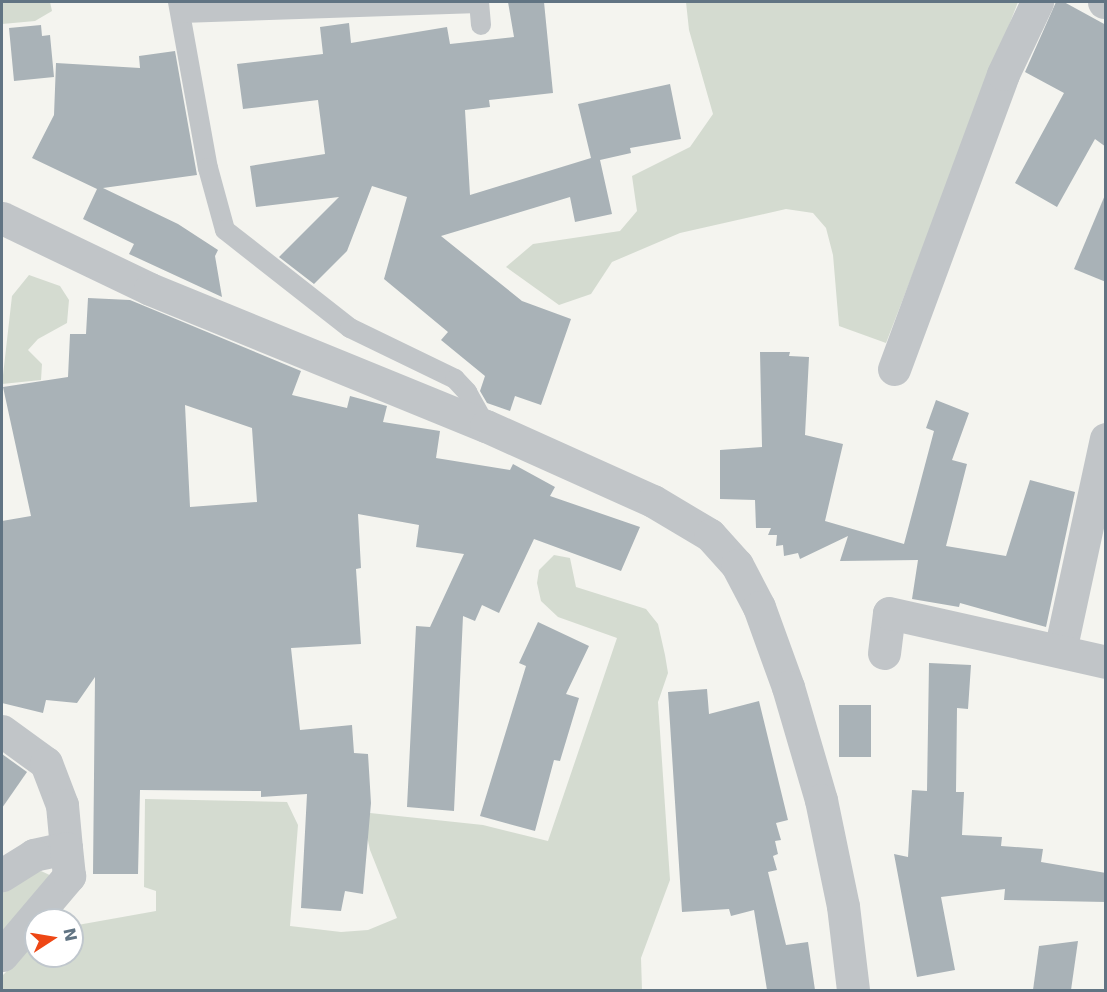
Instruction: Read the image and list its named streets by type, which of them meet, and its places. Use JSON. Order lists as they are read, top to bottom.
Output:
{
  "north": "right"
}
